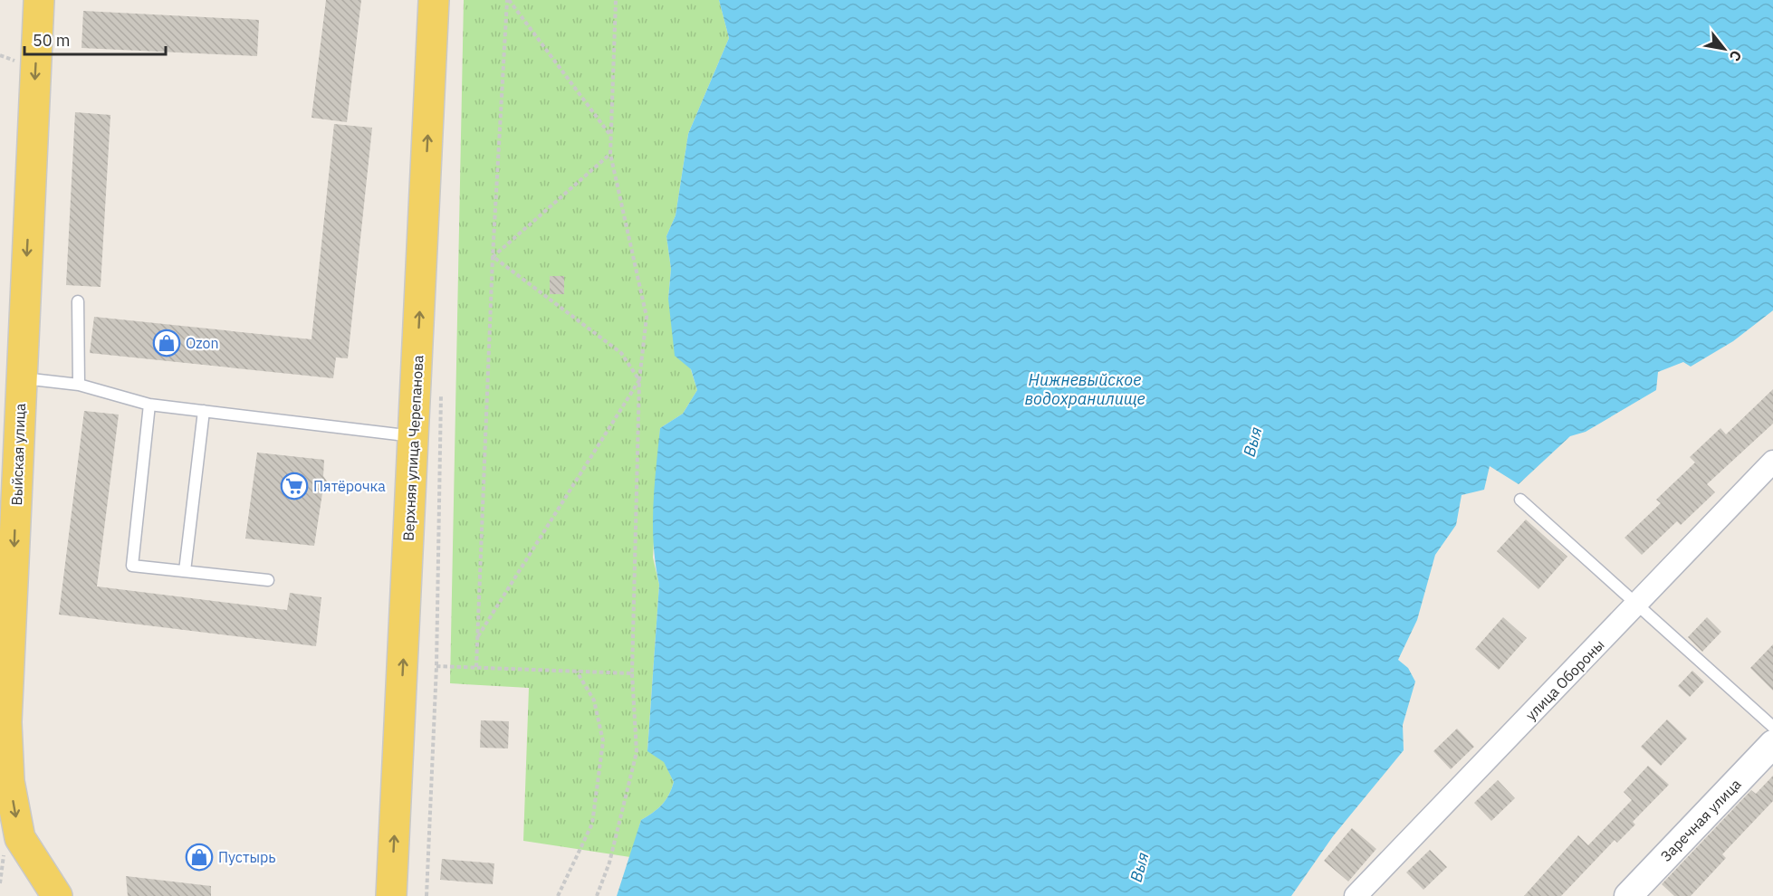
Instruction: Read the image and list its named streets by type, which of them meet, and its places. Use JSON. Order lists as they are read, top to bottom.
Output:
{
  "streets": {
    "main road": ["Верхняя улица Черепанова", "Выйская улица"],
    "street": ["улица Обороны", "Заречная улица"]
  },
  "one_way": ["Верхняя улица Черепанова", "Выйская улица"],
  "water": ["Нижневыйское водохранилище", "Выя"],
  "places": {
    "shop": ["Ozon", "Пустырь"],
    "supermarket": ["Пятёрочка"]
  },
  "scale_bar": "50 m",
  "north": "bottom right"
}
